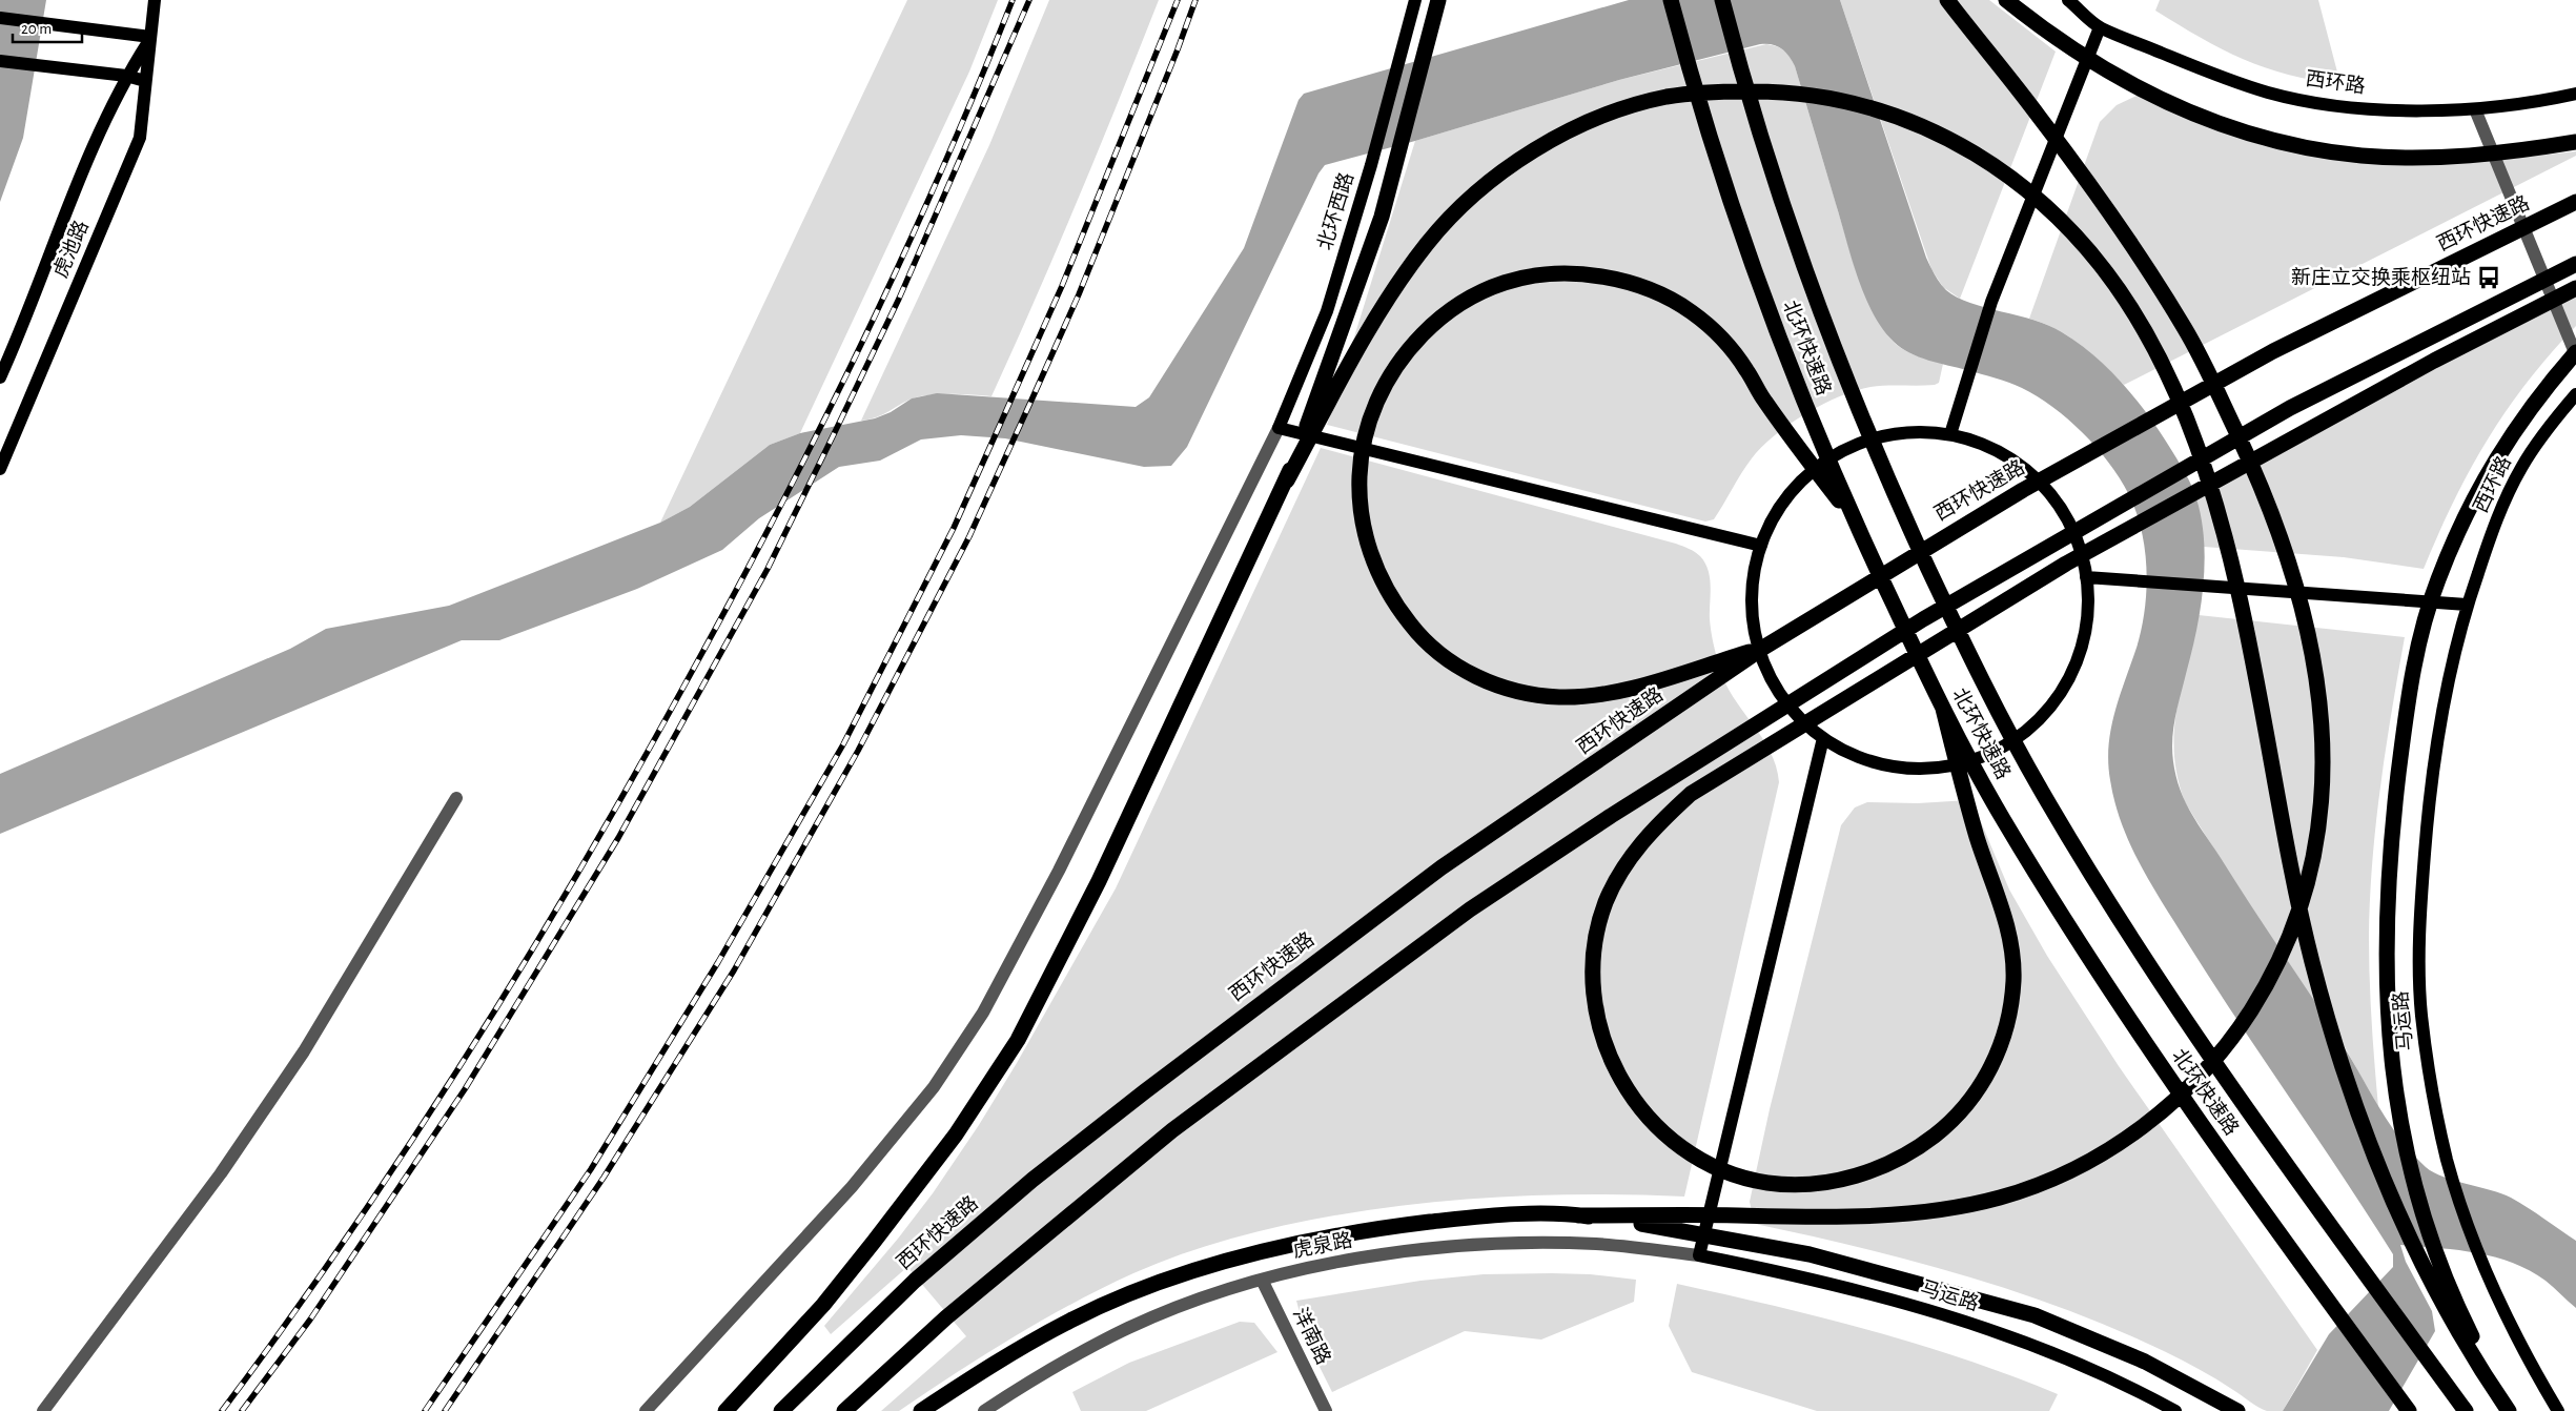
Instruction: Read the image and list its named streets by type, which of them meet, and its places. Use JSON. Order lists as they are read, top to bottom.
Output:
{
  "streets": {
    "highway": ["西环快速路", "北环快速路"],
    "main road": [
      "西环路",
      "北环西路",
      "虎池路",
      "马运路"
    ],
    "street": ["虎泉路", "洋南路"]
  },
  "crossings": [
    ["西环路", "马运路"],
    ["马运路", "虎泉路"],
    ["虎泉路", "洋南路"]
  ],
  "places": {
    "bus stop": ["新庄立交换乘枢纽站"]
  },
  "scale_bar": "20 m"
}
